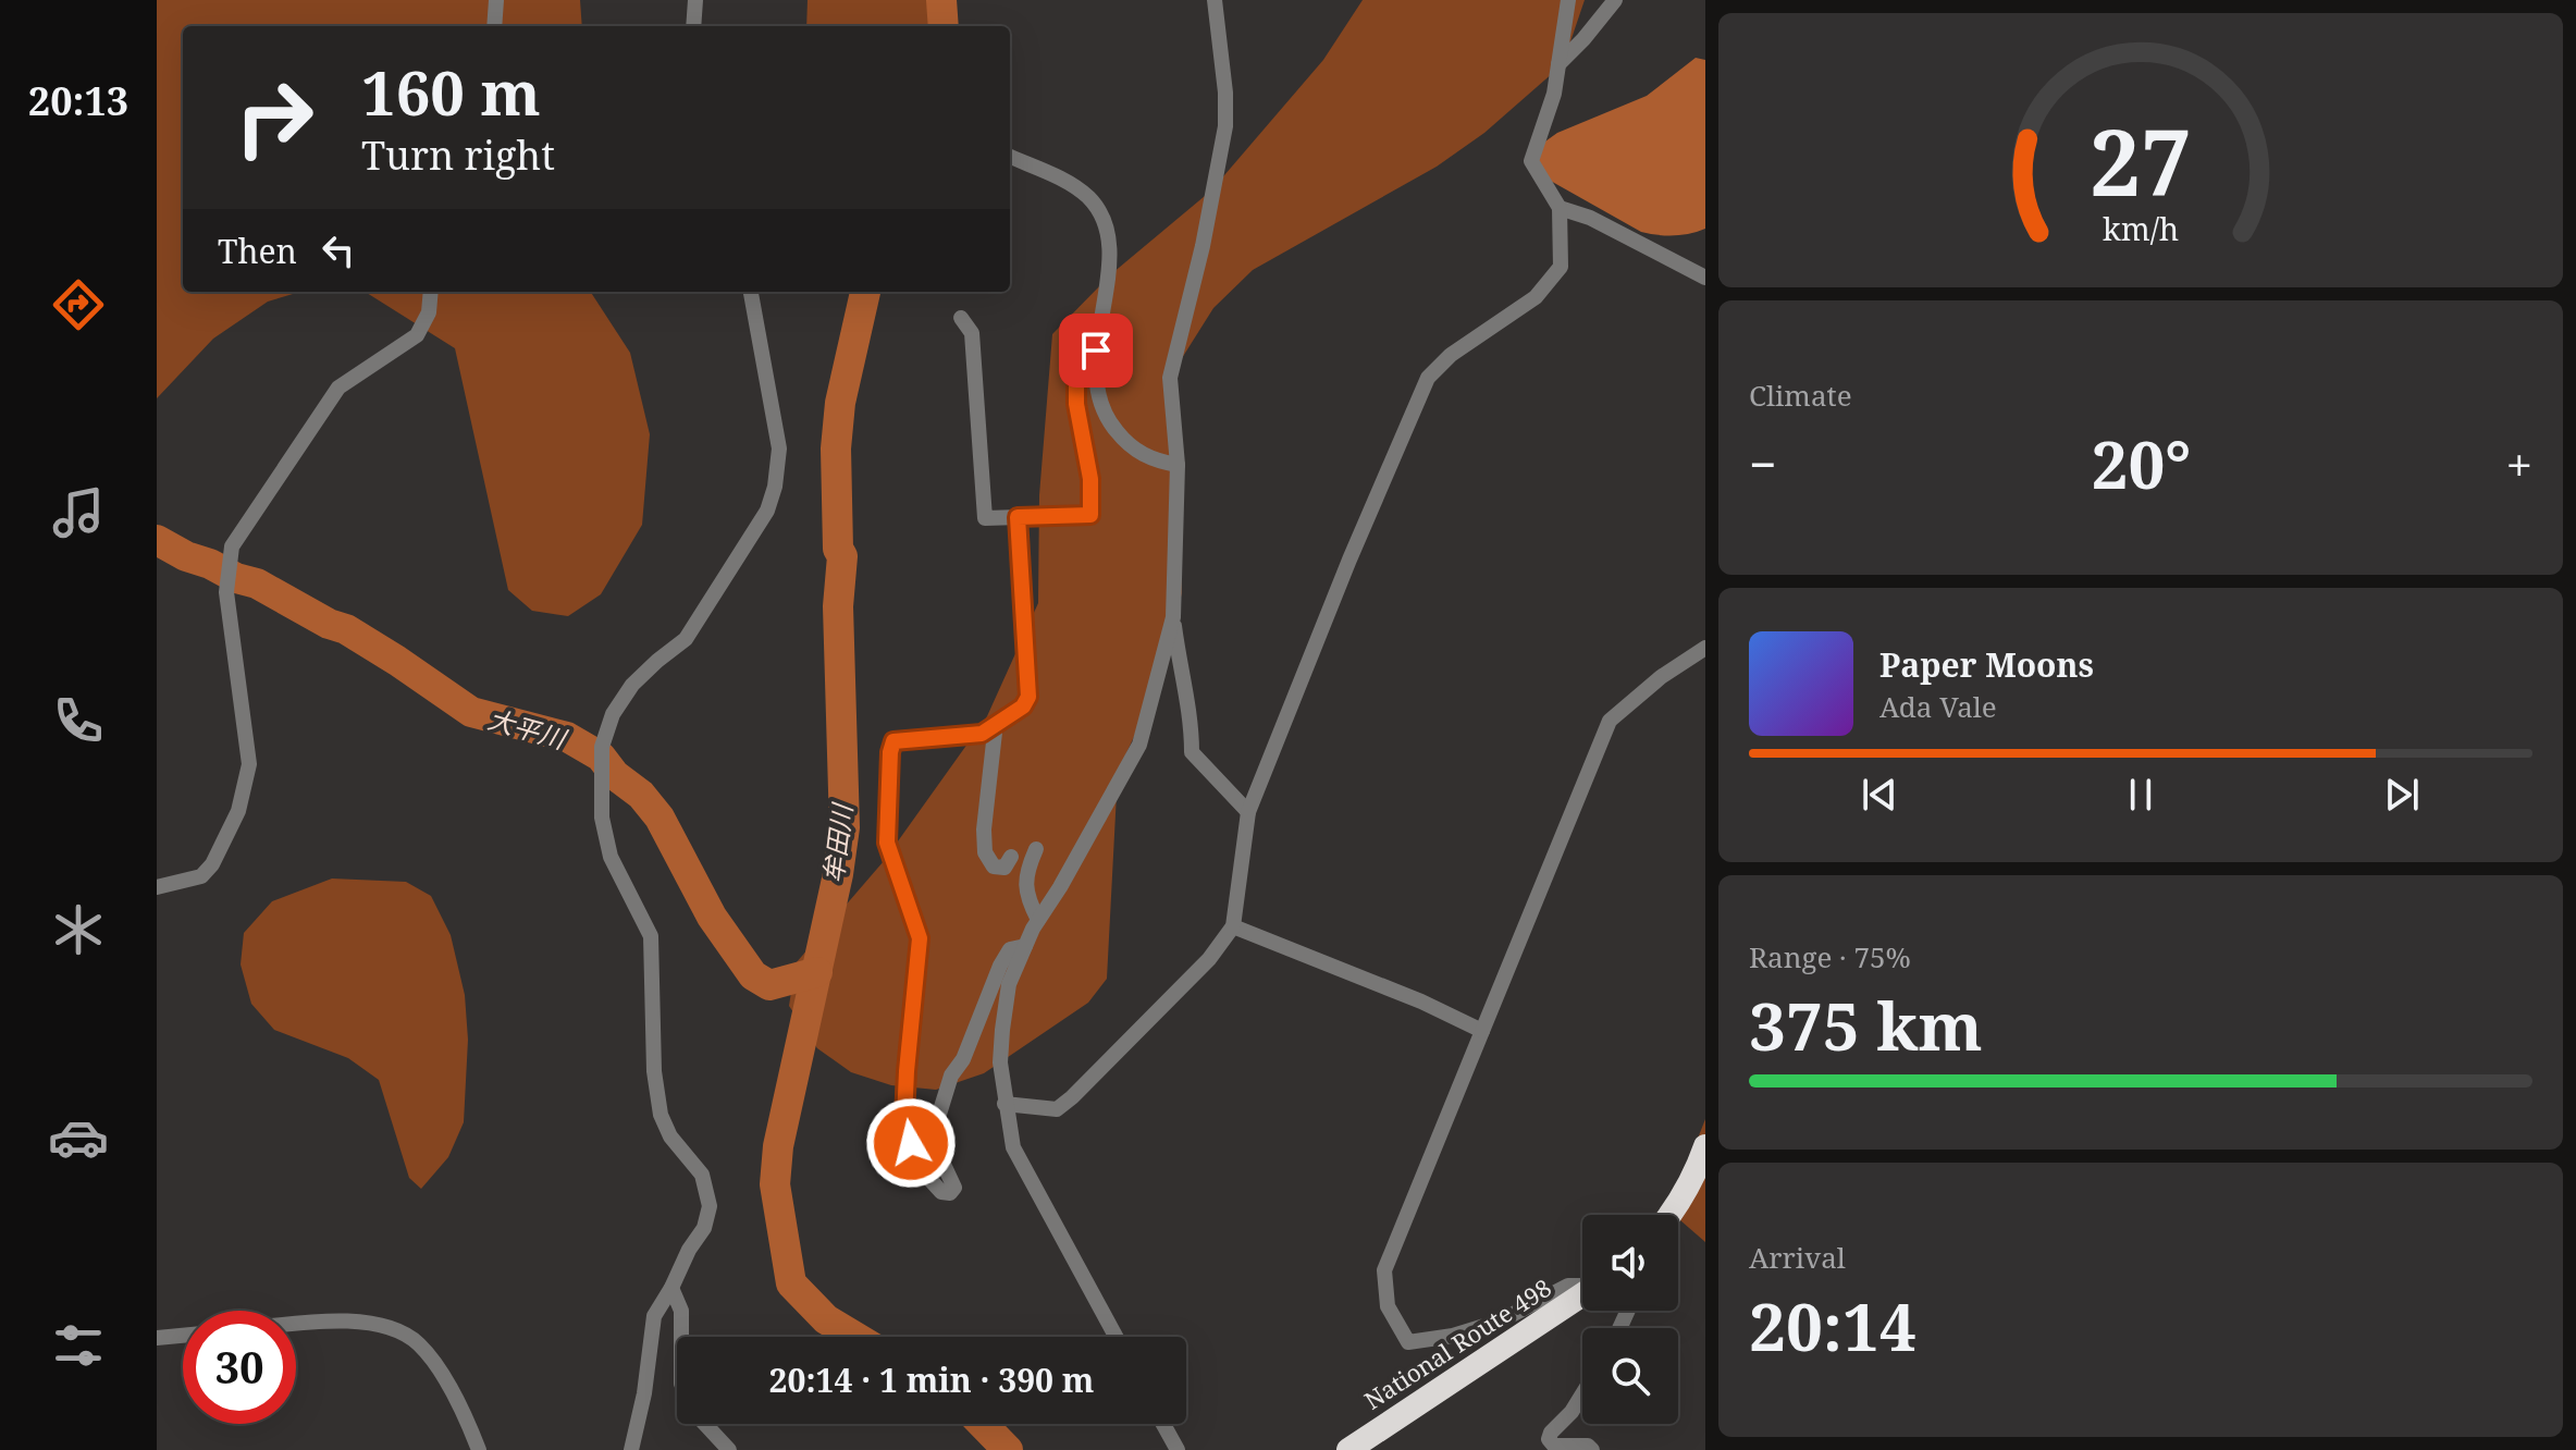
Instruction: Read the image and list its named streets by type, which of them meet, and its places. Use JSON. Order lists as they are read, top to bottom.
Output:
{
  "streets": {
    "highway": ["National Route 498"]
  },
  "water": ["大平川", "牟田川"],
  "page": {
    "tabs": "20:13",
    "turn": ["160 m", "Turn right"],
    "then": "Then",
    "tile": [
      "Climate",
      ["Range · 75%", "375 km"],
      ["Arrival", "20:14"]
    ],
    "heat": ["−", "20°", "+"],
    "song": ["Paper Moons", "Ada Vale"],
    "limit": "30",
    "trip": "20:14 · 1 min · 390 m",
    "gauge": ["27", "km/h"]
  }
}
